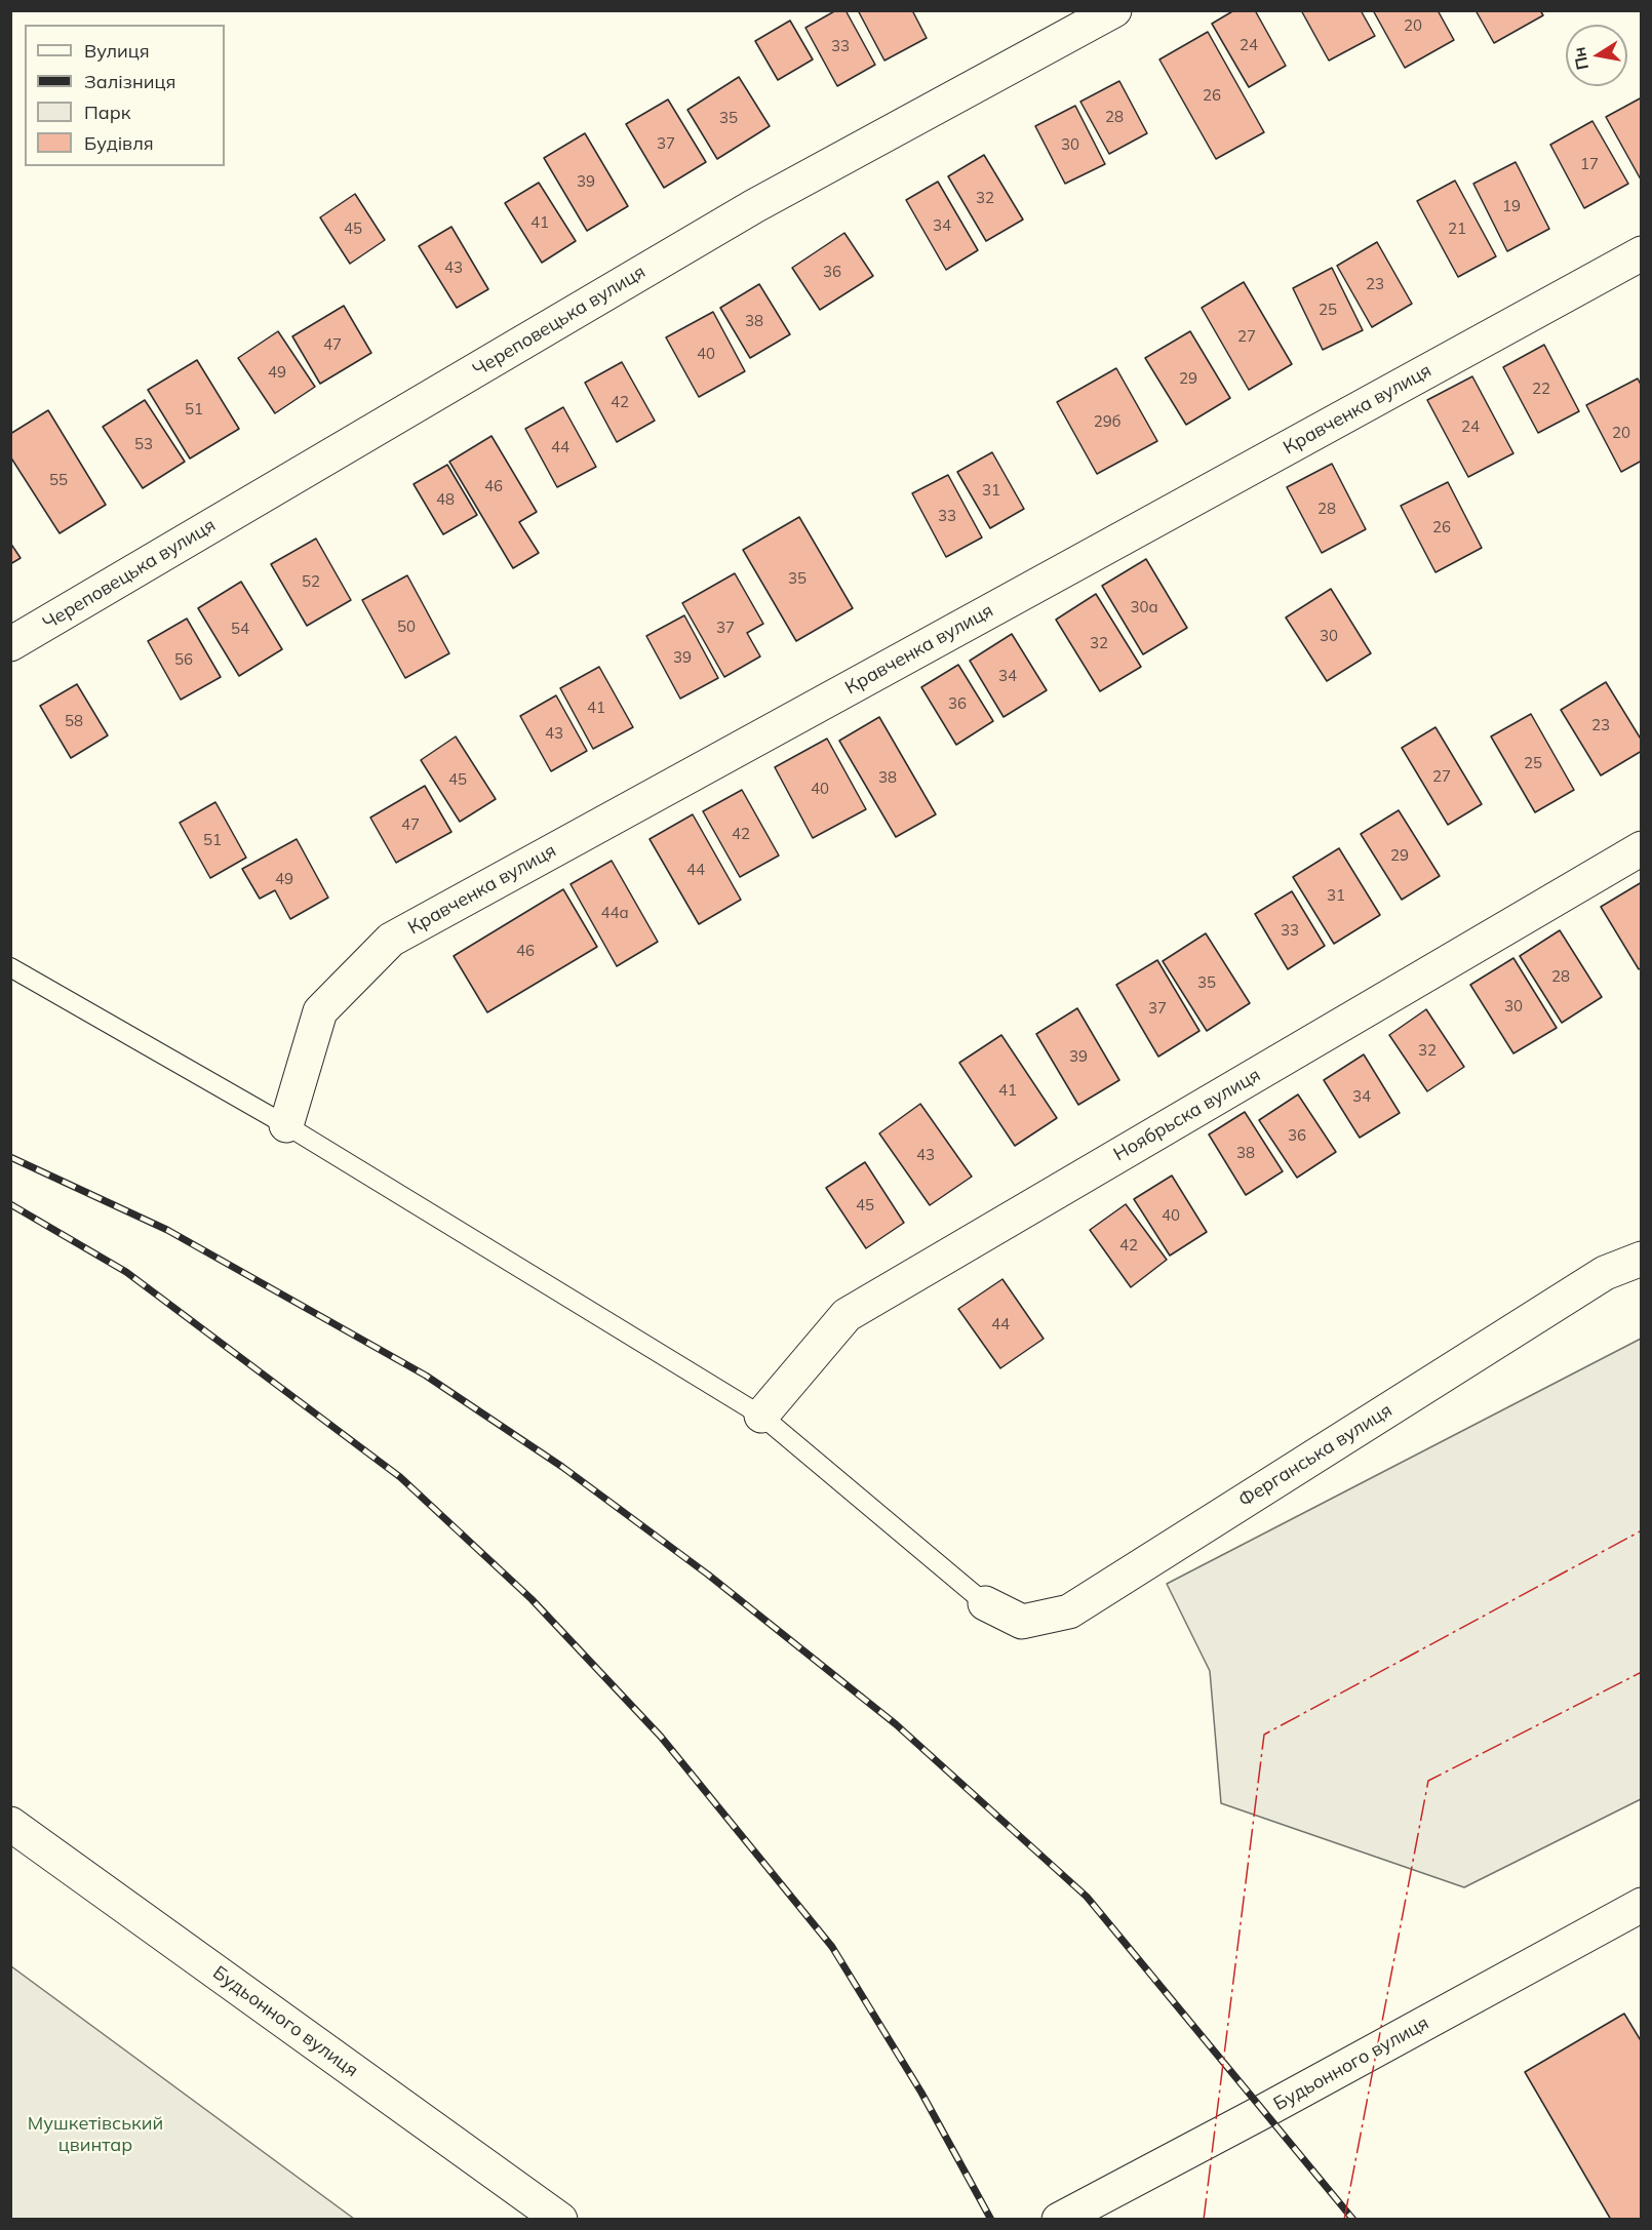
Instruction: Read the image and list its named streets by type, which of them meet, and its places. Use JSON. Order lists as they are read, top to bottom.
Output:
{
  "streets": {
    "street": [
      "Череповецька вулиця",
      "Кравченка вулиця",
      "Ноябрьска вулиця",
      "Ферганська вулиця",
      "Будьонного вулиця"
    ]
  },
  "parks": ["Мушкетівський цвинтар"],
  "house_numbers": [
    "20",
    "24",
    "33",
    "26",
    "28",
    "35",
    "37",
    "30",
    "17",
    "39",
    "32",
    "19",
    "41",
    "34",
    "45",
    "21",
    "43",
    "36",
    "23",
    "25",
    "38",
    "27",
    "47",
    "40",
    "49",
    "29",
    "22",
    "42",
    "51",
    "29б",
    "24",
    "20",
    "53",
    "44",
    "55",
    "46",
    "31",
    "48",
    "28",
    "33",
    "26",
    "35",
    "52",
    "30а",
    "50",
    "37",
    "54",
    "30",
    "32",
    "39",
    "56",
    "34",
    "36",
    "41",
    "58",
    "23",
    "43",
    "25",
    "27",
    "38",
    "45",
    "40",
    "47",
    "42",
    "51",
    "29",
    "44",
    "49",
    "31",
    "44а",
    "33",
    "46",
    "28",
    "35",
    "30",
    "37",
    "32",
    "39",
    "41",
    "34",
    "36",
    "38",
    "43",
    "45",
    "40",
    "42",
    "44"
  ],
  "legend": [
    "Вулиця",
    "Залізниця",
    "Парк",
    "Будівля"
  ],
  "north": "left"
}
